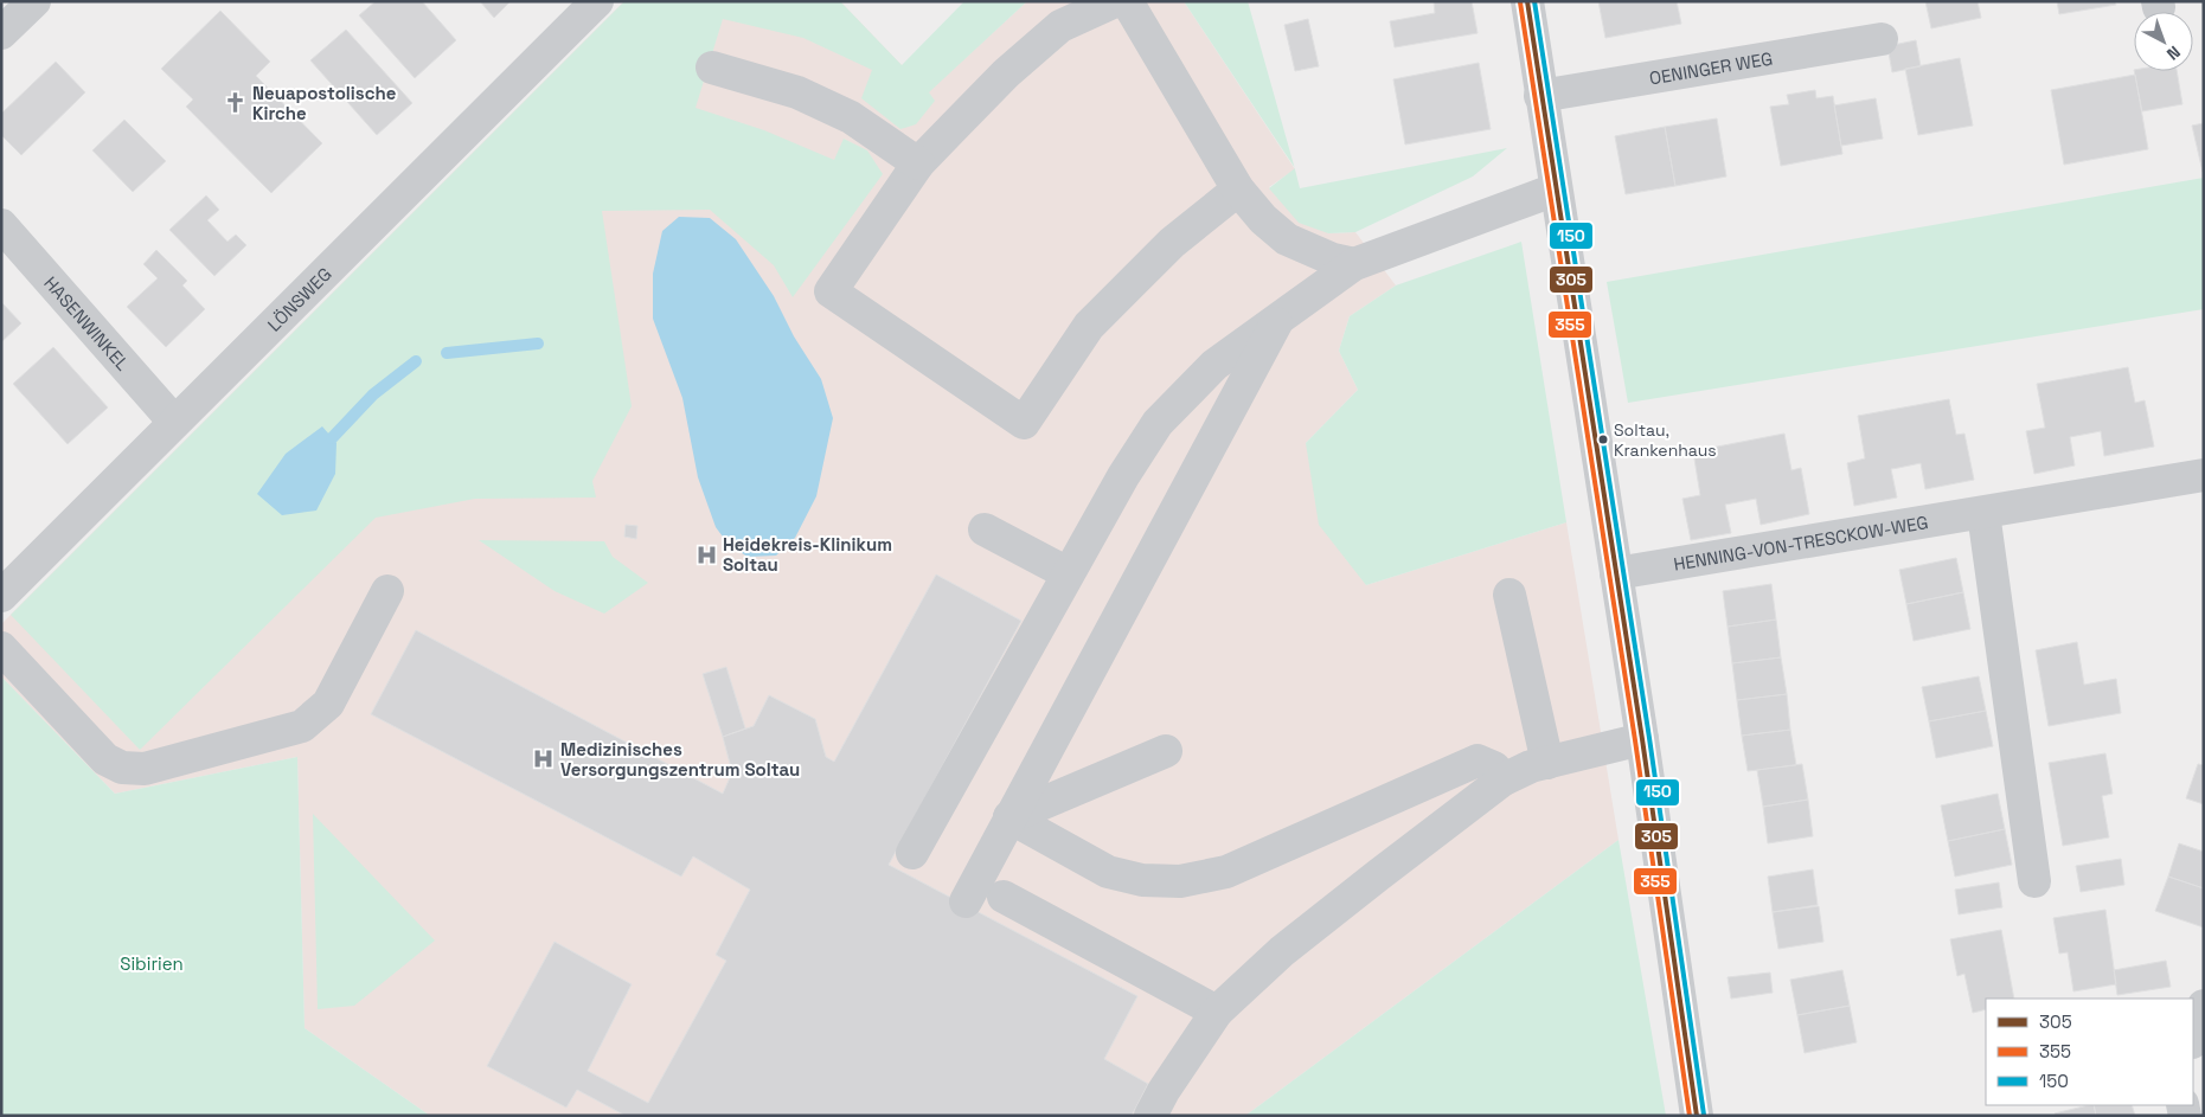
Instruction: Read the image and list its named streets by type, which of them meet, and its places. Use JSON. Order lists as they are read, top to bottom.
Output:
{
  "streets": {
    "street": [
      "OENINGER WEG",
      "LÖNSWEG",
      "HASENWINKEL",
      "HENNING-VON-TRESCKOW-WEG"
    ]
  },
  "crossings": [
    ["LÖNSWEG", "HASENWINKEL"]
  ],
  "parks": ["Sibirien"],
  "places": {
    "church": ["Neuapostolische Kirche"],
    "other": ["Soltau, Krankenhaus"],
    "hospital": ["Heidekreis-Klinikum Soltau", "Medizinisches Versorgungszentrum Soltau"]
  },
  "lines": ["transit line 305", "transit line 150", "transit line 355"],
  "legend": ["305", "355", "150"],
  "north": "bottom right"
}
